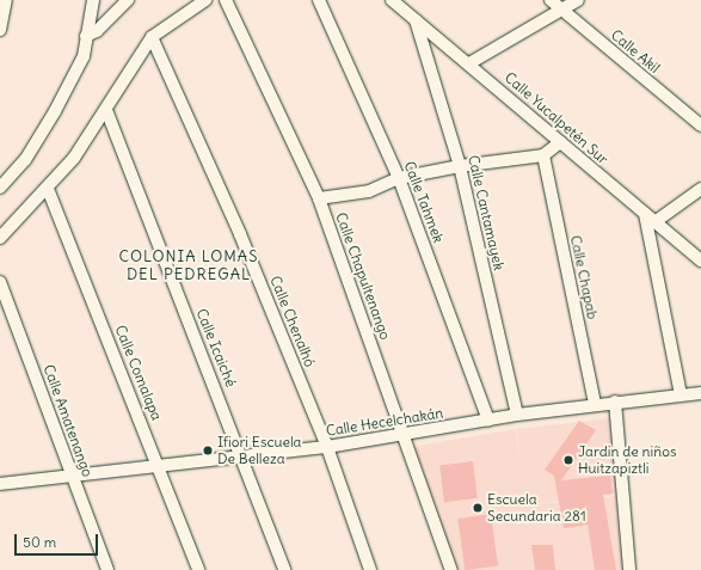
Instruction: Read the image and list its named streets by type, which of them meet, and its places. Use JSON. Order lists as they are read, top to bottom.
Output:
{
  "streets": {
    "street": [
      "Calle Akil",
      "Calle Yucalpetén Sur",
      "Calle Tahmek",
      "Calle Cantamayek",
      "Calle Chapultenango",
      "Calle Chapab",
      "Calle Chenalhó",
      "Calle Icaiché",
      "Calle Comalapa",
      "Calle Amatenango",
      "Calle Hecelchakán"
    ]
  },
  "crossings": [
    ["Calle Yucalpetén Sur", "Calle Cantamayek"],
    ["Calle Tahmek", "Calle Hecelchakán"],
    ["Calle Cantamayek", "Calle Hecelchakán"],
    ["Calle Chapultenango", "Calle Hecelchakán"],
    ["Calle Chapab", "Calle Hecelchakán"],
    ["Calle Chenalhó", "Calle Hecelchakán"],
    ["Calle Icaiché", "Calle Hecelchakán"],
    ["Calle Comalapa", "Calle Hecelchakán"],
    ["Calle Amatenango", "Calle Hecelchakán"]
  ],
  "districts": ["COLONIA LOMAS DEL PEDREGAL"],
  "places": ["Ifiori Escuela De Belleza", "Jardin de niños Huitzapiztli", "Escuela Secundaria 281"],
  "scale_bar": "50 m"
}
